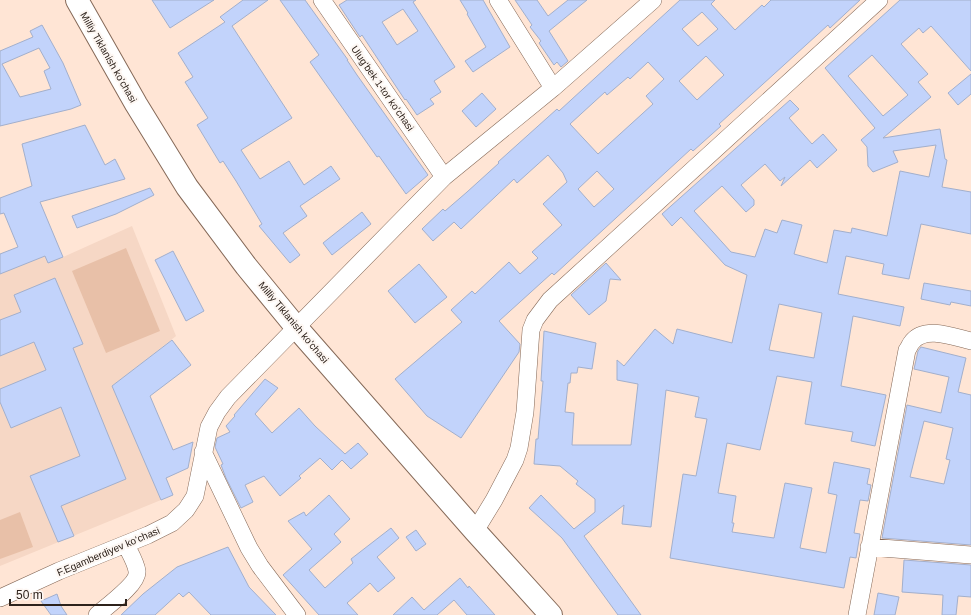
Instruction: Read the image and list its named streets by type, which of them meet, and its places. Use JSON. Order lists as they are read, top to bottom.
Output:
{
  "streets": {
    "main road": ["Milliy Tiklanish ko'chasi"],
    "street": ["Ulug‘bek 1-tor koʻchasi", "F.Egamberdiyev kо‘chasi"]
  },
  "crossings": [
    ["Milliy Tiklanish ko'chasi", "F.Egamberdiyev kо‘chasi"],
    ["Ulug‘bek 1-tor koʻchasi", "F.Egamberdiyev kо‘chasi"]
  ],
  "scale_bar": "50 m"
}
